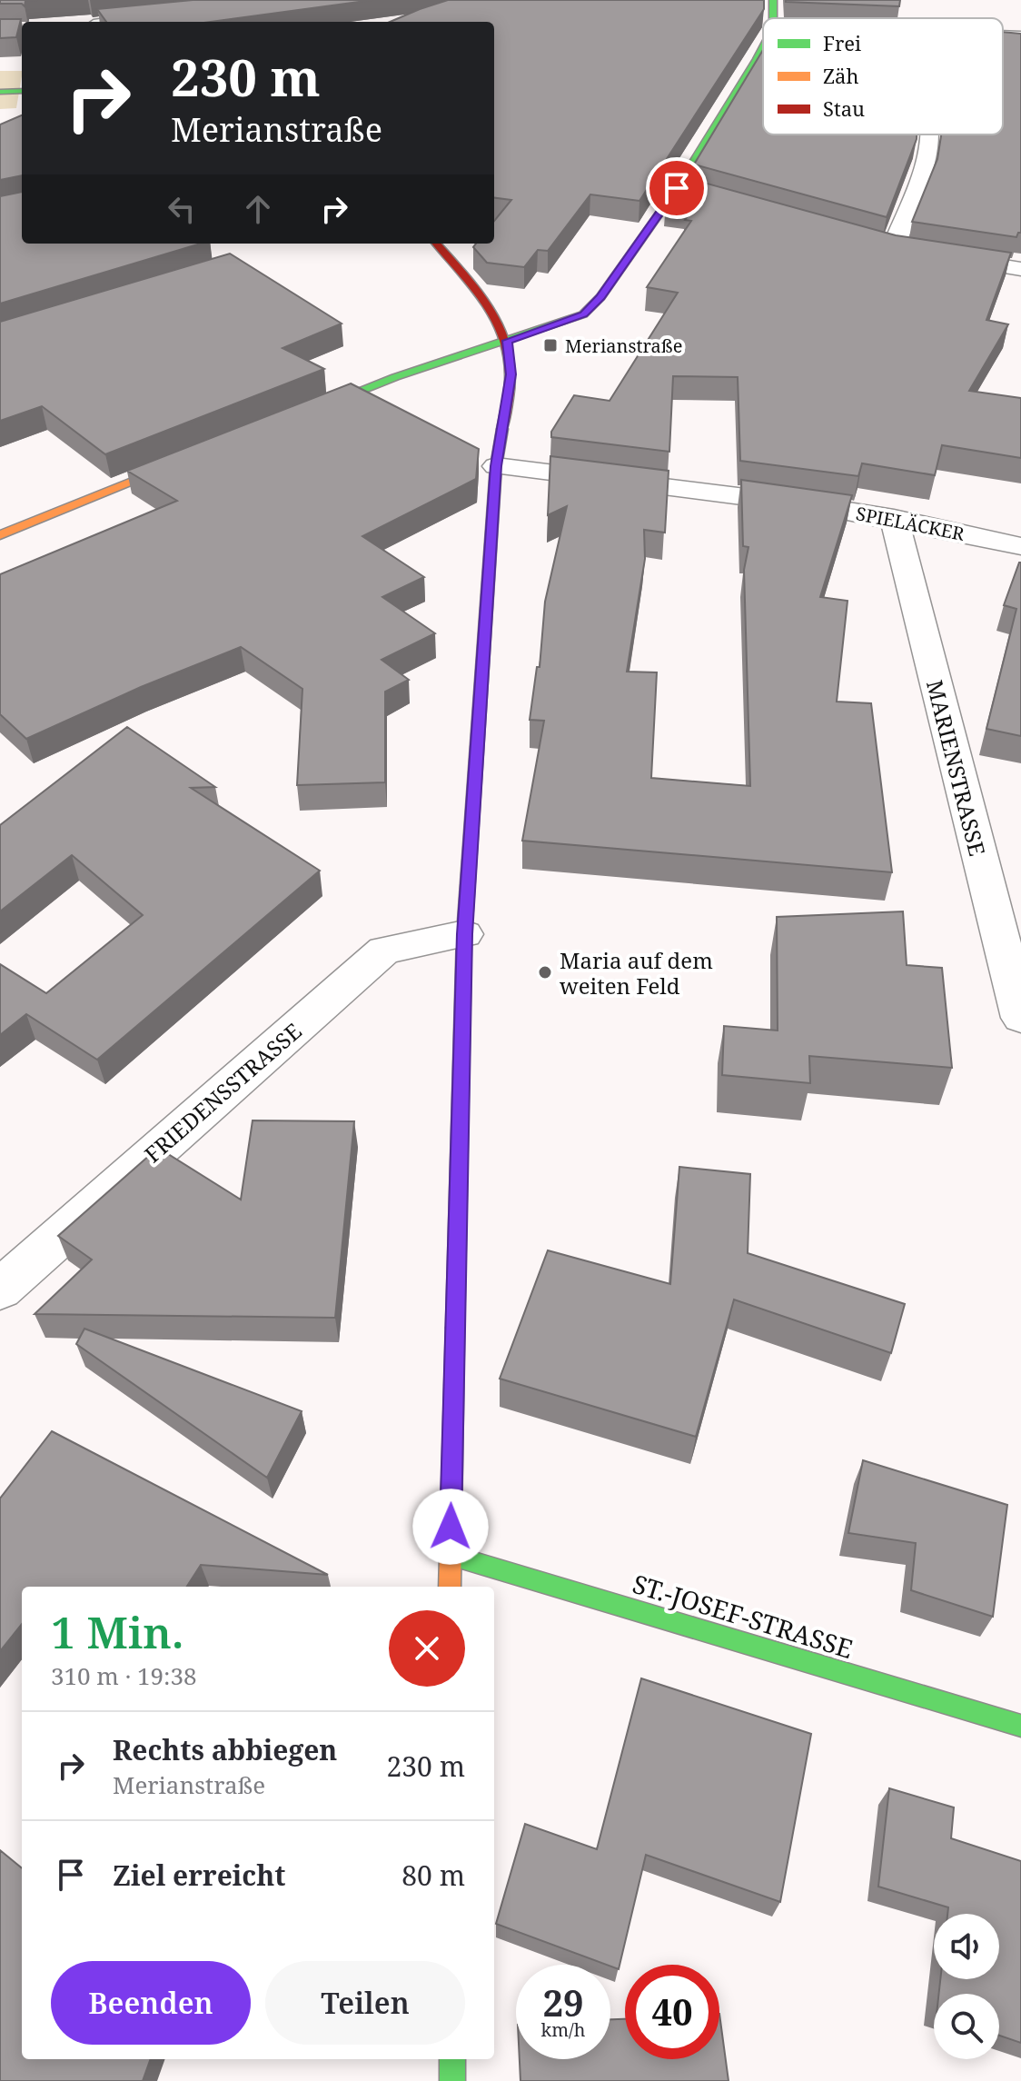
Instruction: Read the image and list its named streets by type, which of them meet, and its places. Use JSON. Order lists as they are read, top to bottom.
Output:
{
  "streets": {
    "street": [
      "SPIELÄCKER",
      "MARIENSTRASSE",
      "FRIEDENSSTRASSE",
      "ST.-JOSEF-STRASSE"
    ]
  },
  "crossings": [
    ["SPIELÄCKER", "MARIENSTRASSE"]
  ],
  "places": {
    "transit": ["Merianstraße"],
    "other": ["Maria auf dem weiten Feld"]
  },
  "legend": ["Frei", "Zäh", "Stau"],
  "page": {
    "turn": ["230 m", "Merianstraße"],
    "heading": ["1 Min.", "310 m · 19:38"],
    "list": [
      {
        "name": "Rechts abbiegen",
        "note": "Merianstraße",
        "value": "230 m"
      },
      {
        "name": "Ziel erreicht",
        "value": "80 m"
      }
    ],
    "buttons": ["Beenden", "Teilen"],
    "speed": "29 km/h",
    "limit": "40"
  }
}
